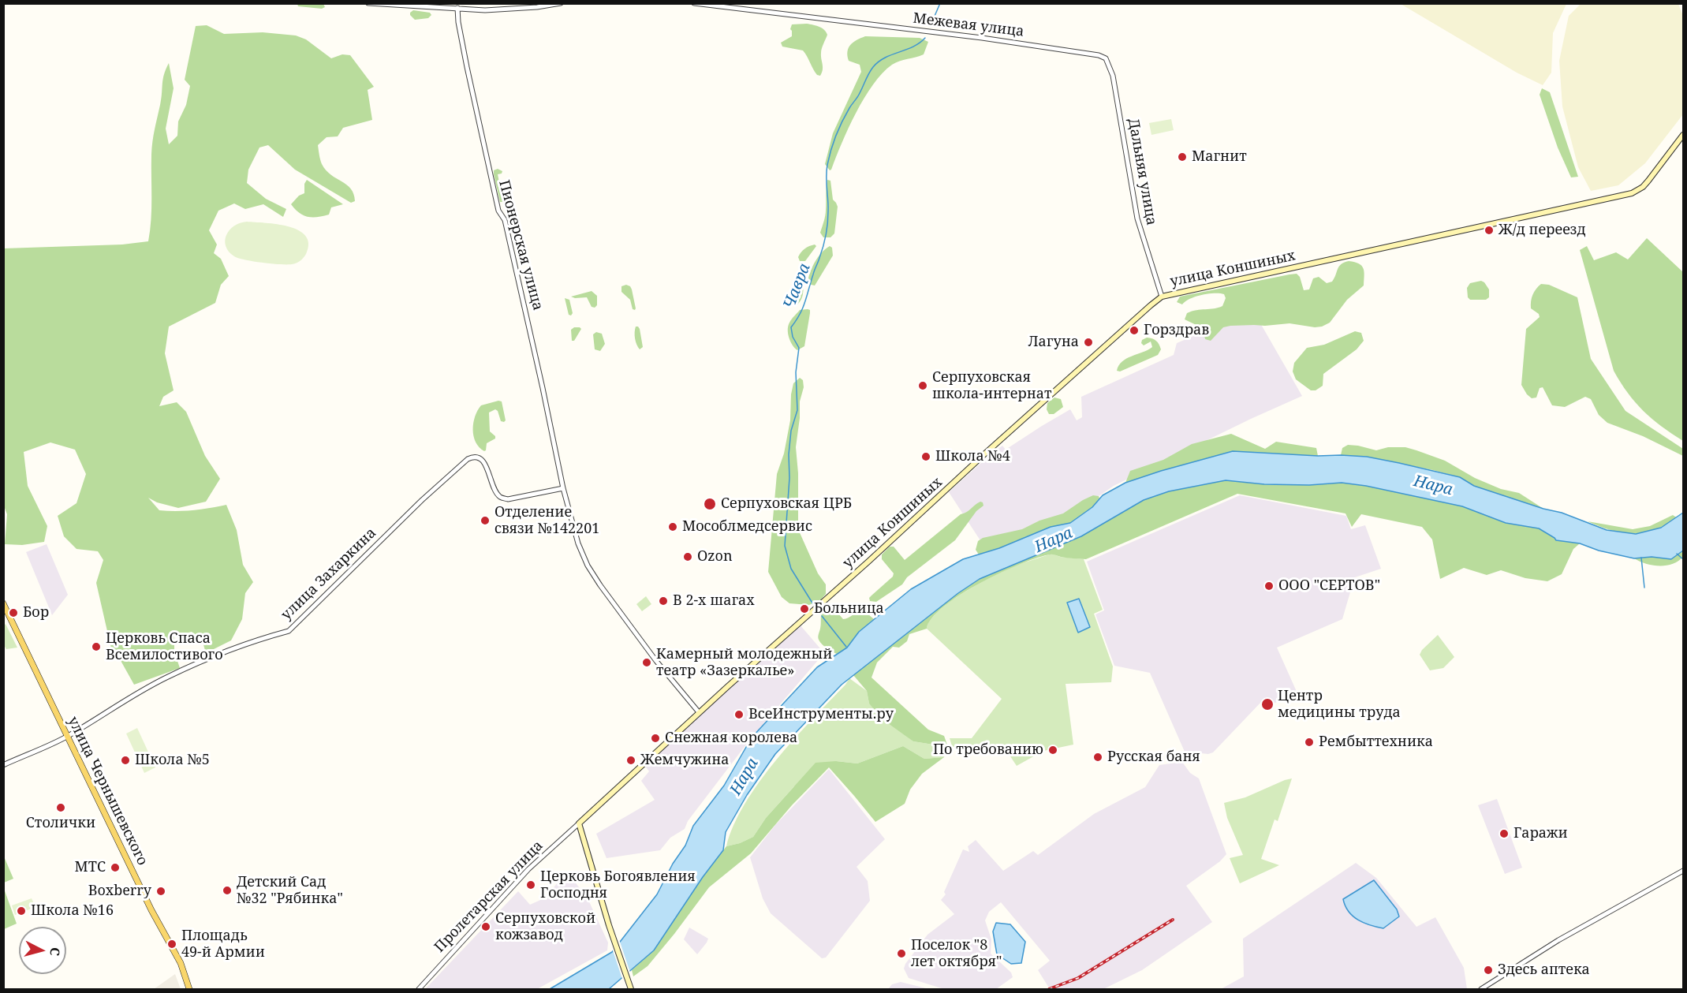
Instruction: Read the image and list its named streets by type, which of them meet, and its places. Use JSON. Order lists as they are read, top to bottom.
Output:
{
  "streets": {
    "main road": ["улица Коншиных", "улица Чернышевского"],
    "street": [
      "Межевая улица",
      "Дальняя улица",
      "Пионерская улица",
      "улица Захаркина",
      "Пролетарская улица"
    ]
  },
  "crossings": [
    ["Межевая улица", "Дальняя улица"],
    ["Дальняя улица", "улица Коншиных"],
    ["Пионерская улица", "улица Коншиных"],
    ["Пионерская улица", "улица Захаркина"],
    ["улица Коншиных", "Пролетарская улица"],
    ["улица Захаркина", "улица Чернышевского"]
  ],
  "water": ["Чавра", "Нара"],
  "places": [
    "Магнит",
    "Ж/д переезд",
    "Горздрав",
    "Лагуна",
    "Серпуховская школа-интернат",
    "Школа №4",
    "Серпуховская ЦРБ",
    "Отделение связи №142201",
    "Мособлмедсервис",
    "Ozon",
    "ООО \"СЕРТОВ\"",
    "В 2-х шагах",
    "Больница",
    "Бор",
    "Церковь Спаса Всемилостивого",
    "Камерный молодежный театр «Зазеркалье»",
    "Центр медицины труда",
    "ВсеИнструменты.ру",
    "Снежная королева",
    "Рембыттехника",
    "По требованию",
    "Русская баня",
    "Школа №5",
    "Жемчужина",
    "Столички",
    "Гаражи",
    "МТС",
    "Церковь Богоявления Господня",
    "Детский Сад №32 \"Рябинка\"",
    "Boxberry",
    "Школа №16",
    "Серпуховской кожзавод",
    "Площадь 49-й Армии",
    "Поселок \"8 лет октября\"",
    "Здесь аптека"
  ],
  "north": "right"
}
